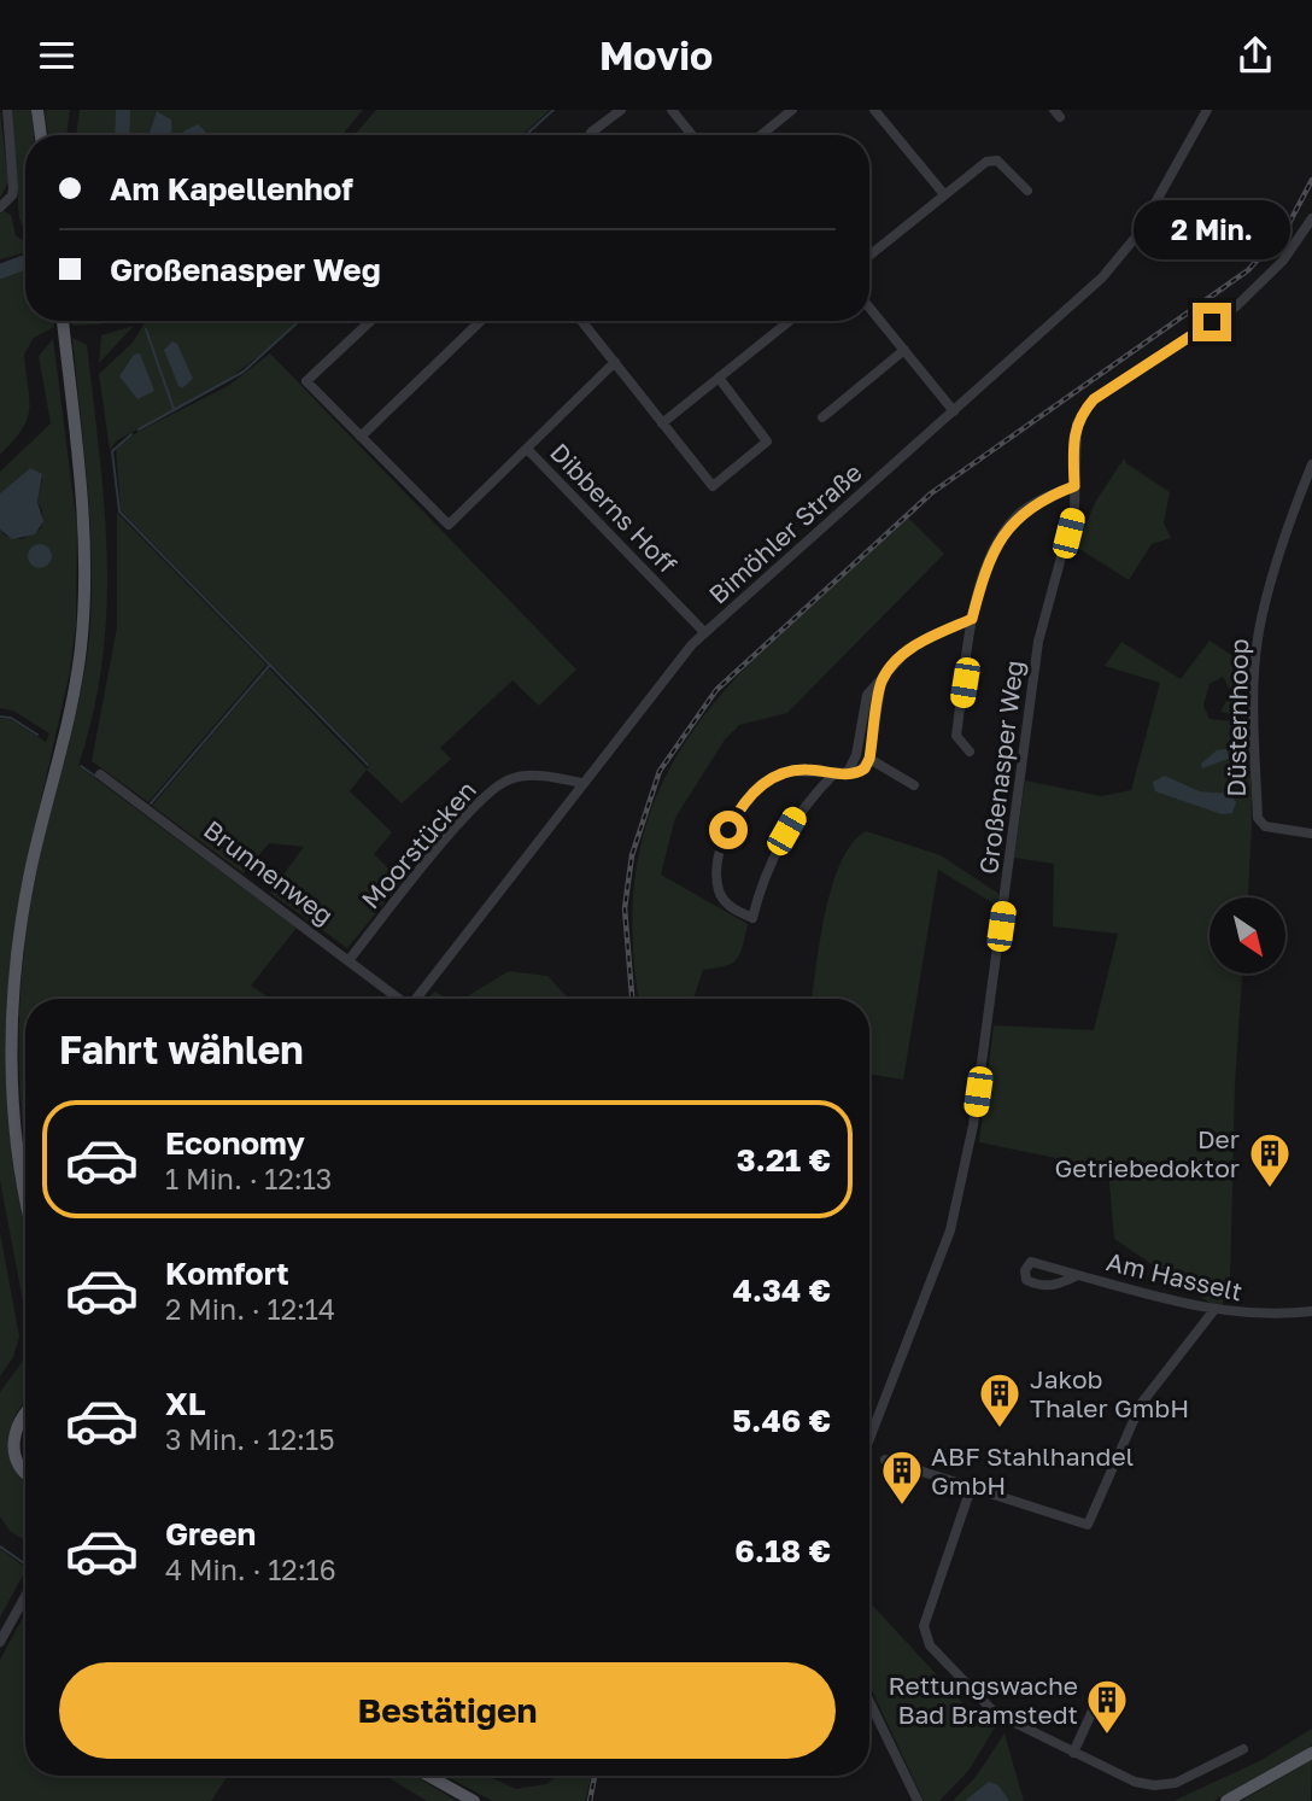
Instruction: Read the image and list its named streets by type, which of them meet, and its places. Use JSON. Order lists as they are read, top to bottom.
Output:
{
  "streets": {
    "street": [
      "Dibberns Hoff",
      "Bimöhler Straße",
      "Düsternhoop",
      "Großenasper Weg",
      "Moorstücken",
      "Brunnenweg",
      "Am Hasselt"
    ]
  },
  "crossings": [
    ["Dibberns Hoff", "Bimöhler Straße"],
    ["Bimöhler Straße", "Moorstücken"],
    ["Moorstücken", "Brunnenweg"]
  ],
  "places": {
    "building": [
      "Der Getriebedoktor",
      "Jakob Thaler GmbH",
      "ABF Stahlhandel GmbH",
      "Rettungswache Bad Bramstedt"
    ]
  },
  "north": "bottom right",
  "page": {
    "header": "Movio",
    "banner": ["Am Kapellenhof", "Großenasper Weg"],
    "bubble": "2 Min.",
    "heading": "Fahrt wählen",
    "list": [
      {
        "name": "Economy",
        "note": "1 Min. · 12:13",
        "value": "3.21 €"
      },
      {
        "name": "Komfort",
        "note": "2 Min. · 12:14",
        "value": "4.34 €"
      },
      {
        "name": "XL",
        "note": "3 Min. · 12:15",
        "value": "5.46 €"
      },
      {
        "name": "Green",
        "note": "4 Min. · 12:16",
        "value": "6.18 €"
      }
    ],
    "buttons": "Bestätigen"
  }
}
